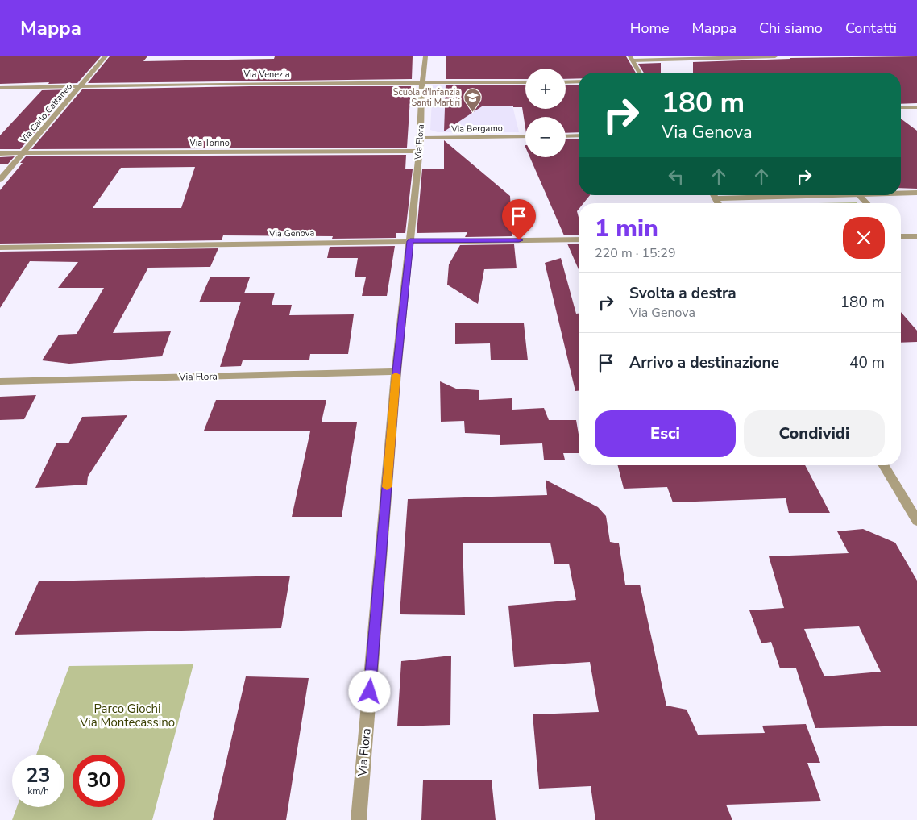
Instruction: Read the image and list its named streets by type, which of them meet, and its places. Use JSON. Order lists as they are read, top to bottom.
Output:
{
  "streets": {
    "street": [
      "Via Venezia",
      "Via Carlo Cattaneo",
      "Via Bergamo",
      "Via Flora",
      "Via Torino",
      "Via Genova"
    ]
  },
  "crossings": [
    ["Via Venezia", "Via Carlo Cattaneo"],
    ["Via Venezia", "Via Flora"],
    ["Via Carlo Cattaneo", "Via Torino"],
    ["Via Bergamo", "Via Flora"],
    ["Via Flora", "Via Torino"],
    ["Via Flora", "Via Genova"]
  ],
  "parks": ["Parco Giochi Via Montecassino"],
  "places": {
    "school or university": ["Scuola d'Infanzia Santi Martiri"]
  },
  "page": {
    "header": "Mappa",
    "nav": [
      "Home",
      "Mappa",
      "Chi siamo",
      "Contatti"
    ],
    "map_buttons": ["+", "−"],
    "turn": ["180 m", "Via Genova"],
    "heading": ["1 min", "220 m · 15:29"],
    "list": [
      {
        "name": "Svolta a destra",
        "note": "Via Genova",
        "value": "180 m"
      },
      {
        "name": "Arrivo a destinazione",
        "value": "40 m"
      }
    ],
    "buttons": ["Esci", "Condividi"],
    "speed": "23 km/h",
    "limit": "30"
  }
}
